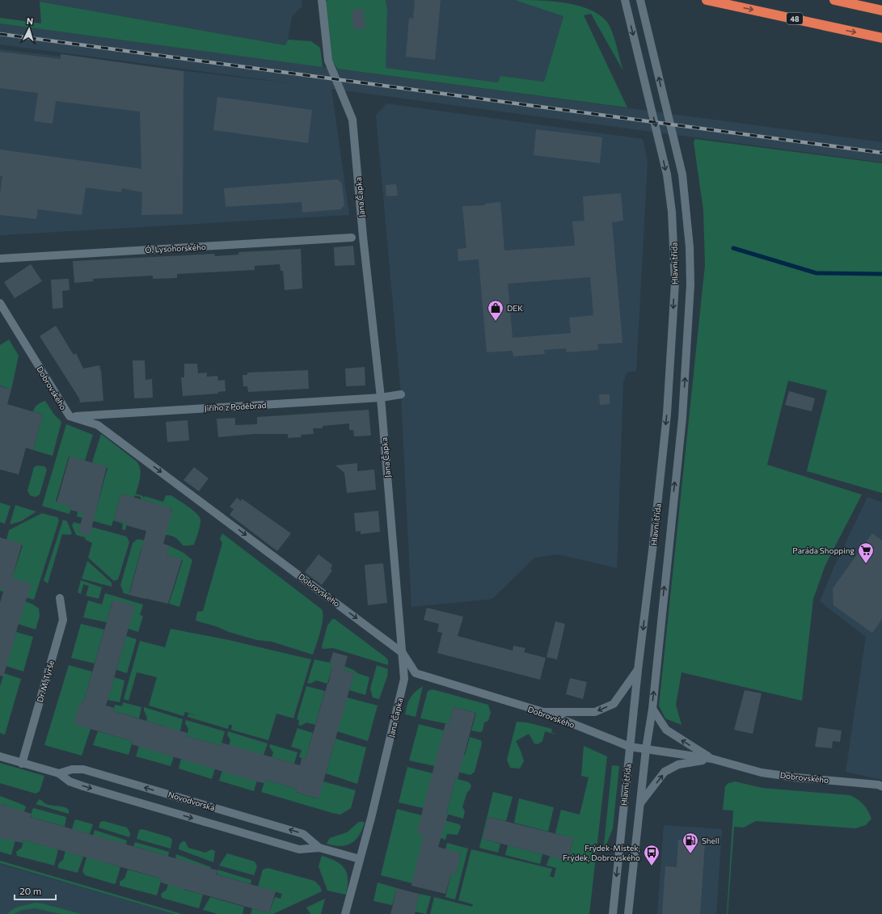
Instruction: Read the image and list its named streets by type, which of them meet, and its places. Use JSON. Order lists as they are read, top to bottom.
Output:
{
  "streets": {
    "highway": ["48"],
    "street": [
      "Jana Čapka",
      "Ó. Lysohorského",
      "Hlavní třída",
      "Dobrovského",
      "Jiřího z Poděbrad",
      "Dr. M. Tyrše",
      "Novodvorská"
    ]
  },
  "crossings": [
    ["Jana Čapka", "Dobrovského"],
    ["Jana Čapka", "Jiřího z Poděbrad"],
    ["Jana Čapka", "Novodvorská"],
    ["Hlavní třída", "Dobrovského"],
    ["Dobrovského", "Jiřího z Poděbrad"],
    ["Dr. M. Tyrše", "Novodvorská"]
  ],
  "places": {
    "shop": ["DEK"],
    "supermarket": ["Paráda Shopping"],
    "fuel station": ["Shell"],
    "bus stop": ["Frýdek-Místek, Frýdek, Dobrovského"]
  },
  "scale_bar": "20 m",
  "north": "top"
}
